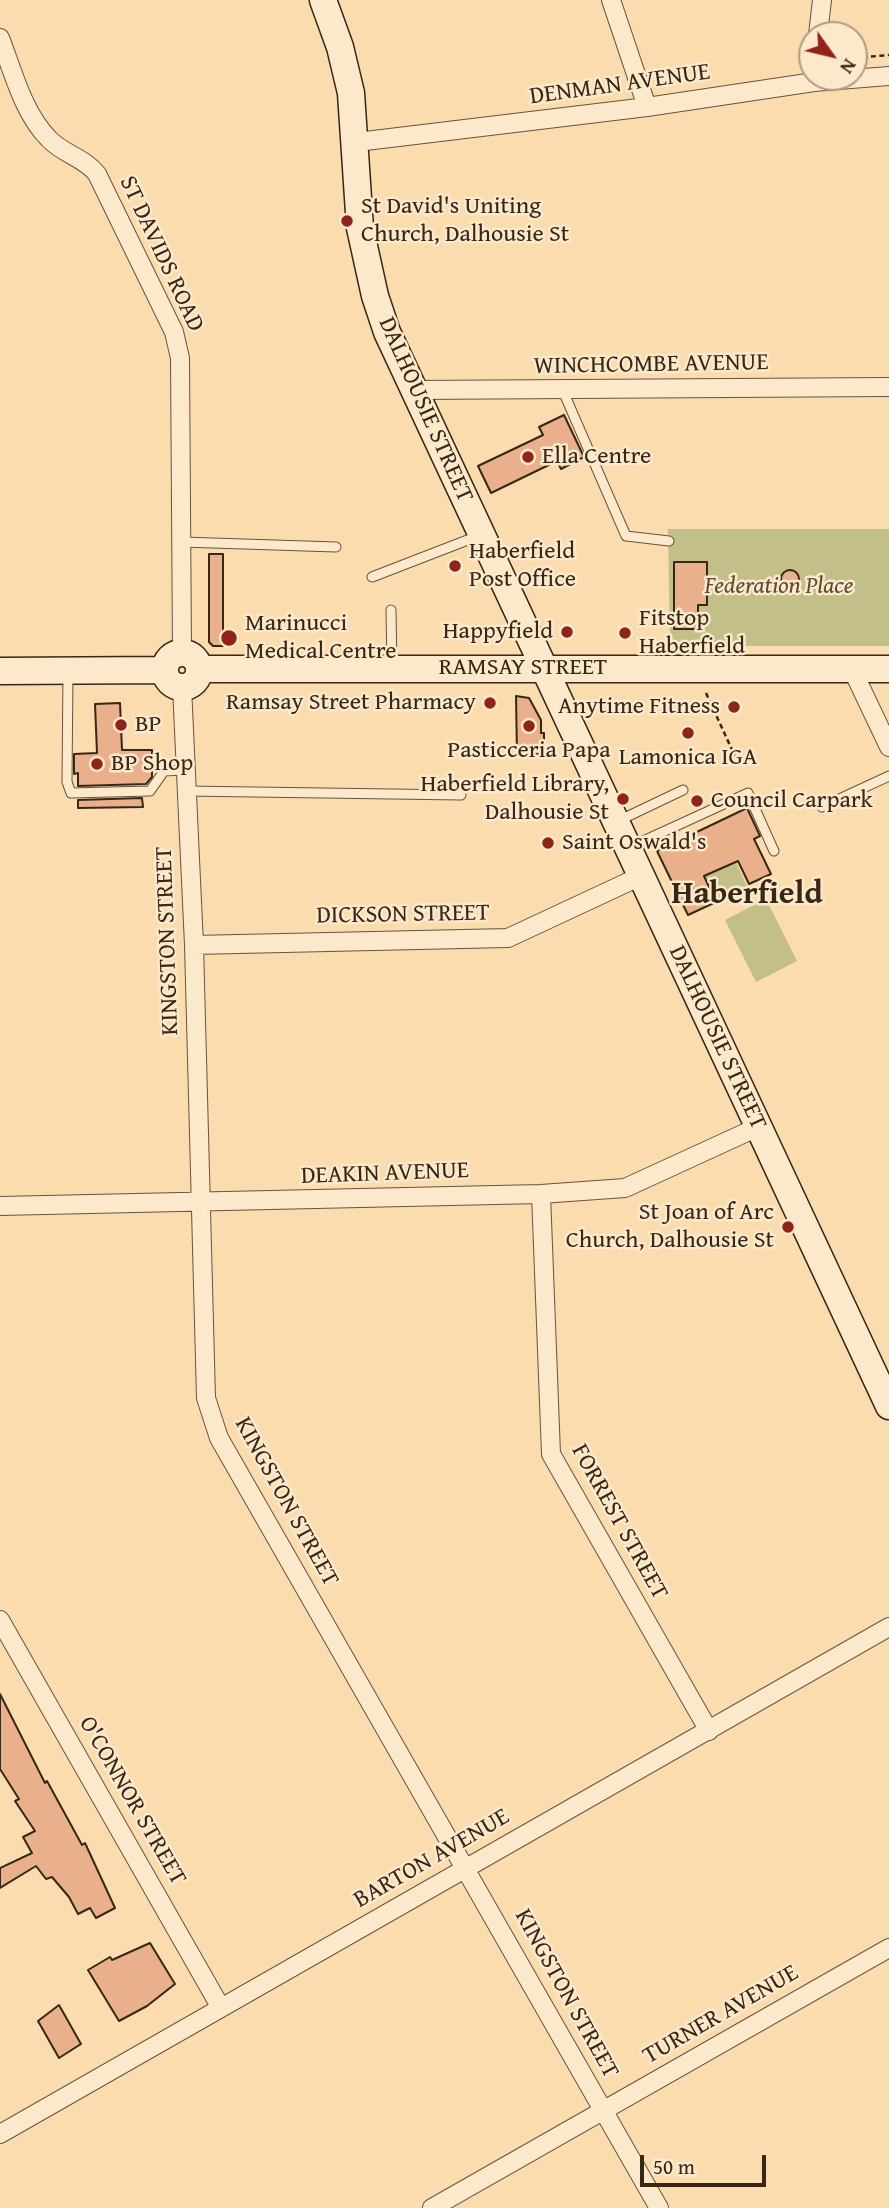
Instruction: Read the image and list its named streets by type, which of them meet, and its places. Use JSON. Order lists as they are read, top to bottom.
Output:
{
  "streets": {
    "street": [
      "DENMAN AVENUE",
      "ST DAVIDS ROAD",
      "WINCHCOMBE AVENUE",
      "DALHOUSIE STREET",
      "RAMSAY STREET",
      "DICKSON STREET",
      "KINGSTON STREET",
      "DEAKIN AVENUE",
      "FORREST STREET",
      "O'CONNOR STREET",
      "BARTON AVENUE",
      "TURNER AVENUE"
    ]
  },
  "crossings": [
    ["DENMAN AVENUE", "DALHOUSIE STREET"],
    ["ST DAVIDS ROAD", "RAMSAY STREET"],
    ["ST DAVIDS ROAD", "KINGSTON STREET"],
    ["WINCHCOMBE AVENUE", "DALHOUSIE STREET"],
    ["DALHOUSIE STREET", "RAMSAY STREET"],
    ["DALHOUSIE STREET", "DICKSON STREET"],
    ["DALHOUSIE STREET", "DEAKIN AVENUE"],
    ["RAMSAY STREET", "KINGSTON STREET"],
    ["DICKSON STREET", "KINGSTON STREET"],
    ["KINGSTON STREET", "DEAKIN AVENUE"],
    ["KINGSTON STREET", "BARTON AVENUE"],
    ["KINGSTON STREET", "TURNER AVENUE"],
    ["DEAKIN AVENUE", "FORREST STREET"],
    ["FORREST STREET", "BARTON AVENUE"],
    ["O'CONNOR STREET", "BARTON AVENUE"]
  ],
  "districts": ["Haberfield"],
  "parks": ["Federation Place"],
  "places": [
    "St David's Uniting Church, Dalhousie St",
    "Ella Centre",
    "Haberfield Post Office",
    "Happyfield",
    "Fitstop Haberfield",
    "Marinucci Medical Centre",
    "Ramsay Street Pharmacy",
    "Anytime Fitness",
    "BP",
    "Pasticceria Papa",
    "Lamonica IGA",
    "BP Shop",
    "Haberfield Library, Dalhousie St",
    "Council Carpark",
    "Saint Oswald's",
    "St Joan of Arc Church, Dalhousie St"
  ],
  "scale_bar": "50 m",
  "north": "bottom right"
}
